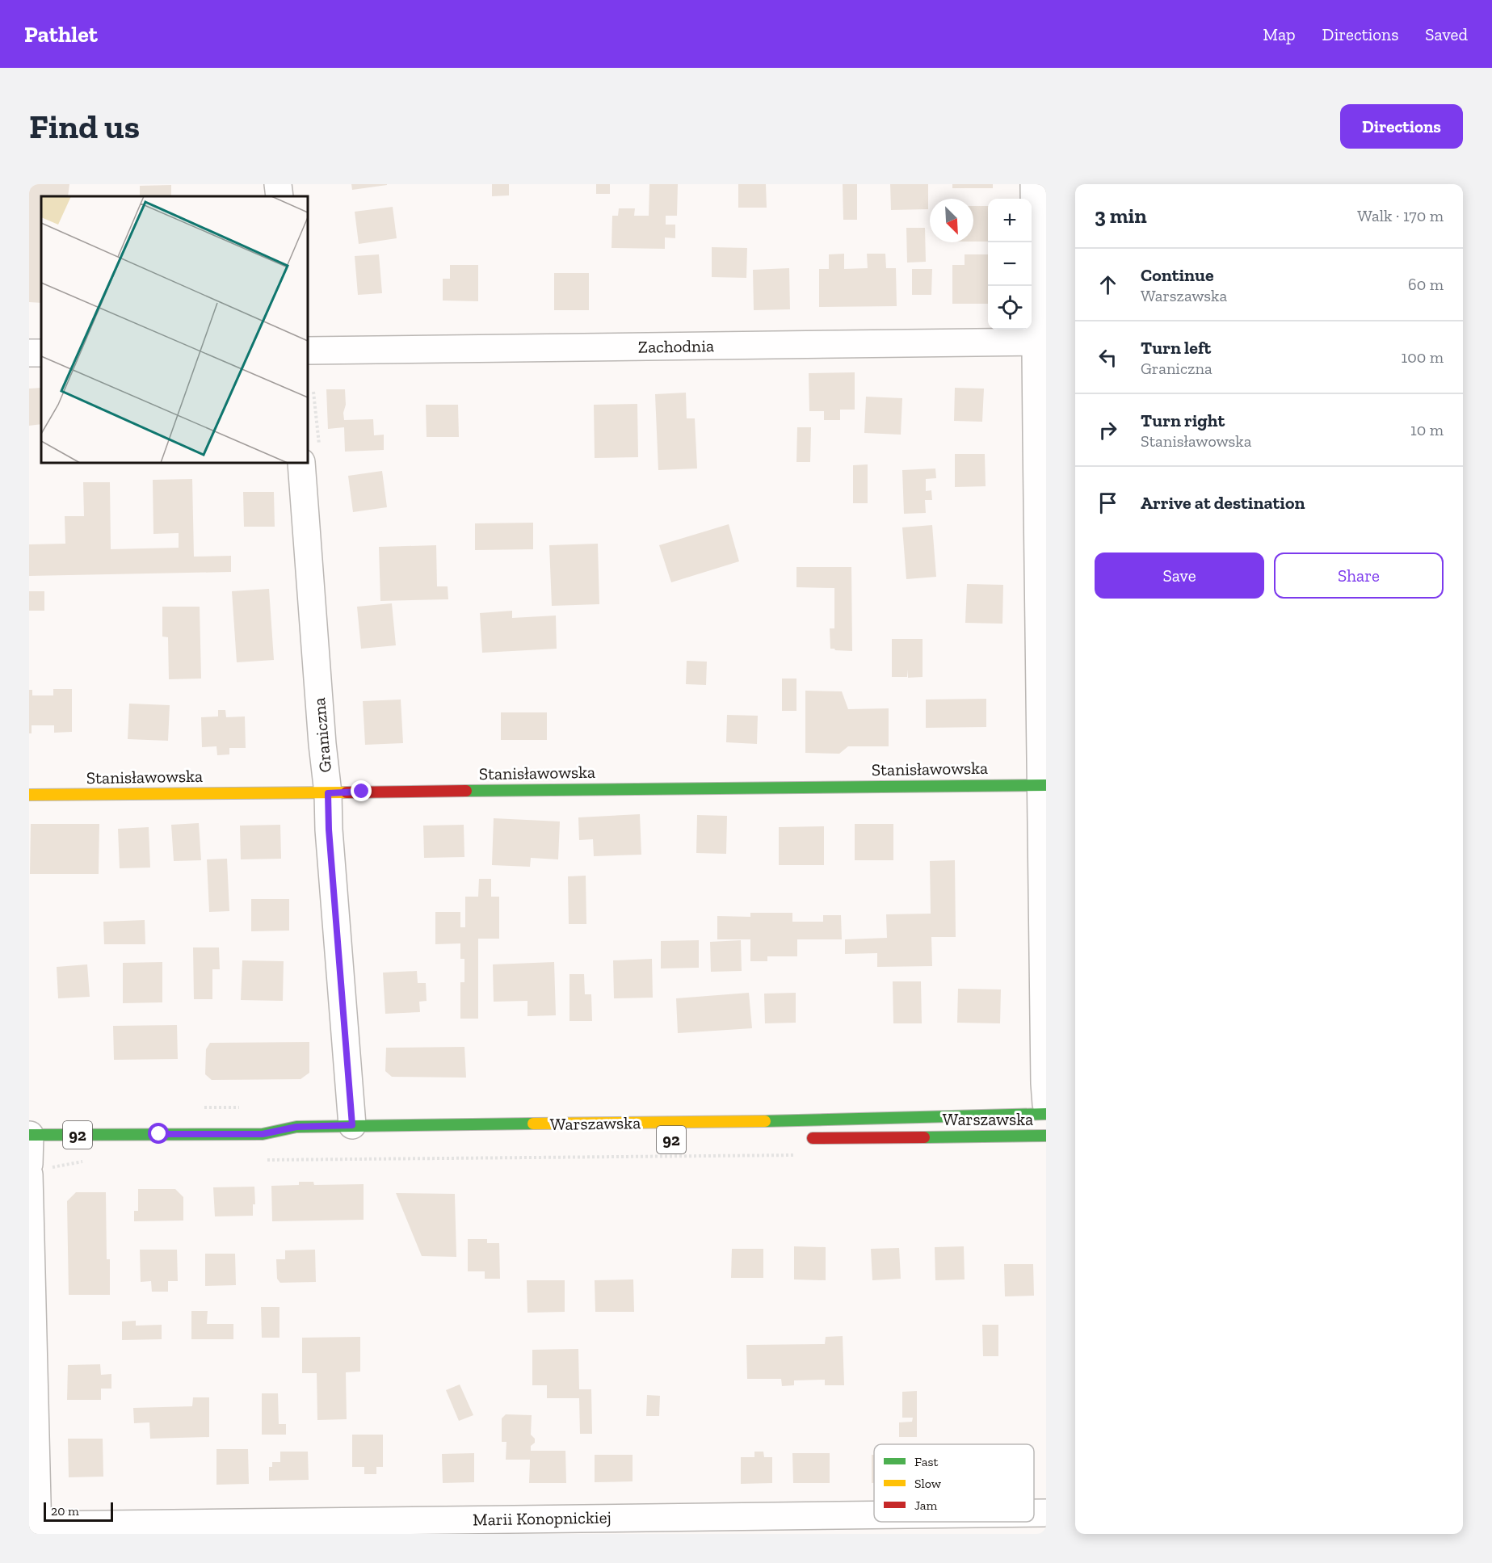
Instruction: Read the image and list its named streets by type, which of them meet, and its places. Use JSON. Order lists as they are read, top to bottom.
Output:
{
  "streets": {
    "main road": ["Stanisławowska", "Warszawska", "92"],
    "street": ["Zachodnia", "Graniczna", "Marii Konopnickiej"]
  },
  "crossings": [
    ["Graniczna", "Stanisławowska"],
    ["Graniczna", "Warszawska"]
  ],
  "legend": ["Fast", "Slow", "Jam"],
  "scale_bar": "20 m",
  "north": "bottom right",
  "page": {
    "header": "Pathlet",
    "nav": ["Map", "Directions", "Saved"],
    "buttons": [
      "Directions",
      ["Save", "Share"]
    ],
    "title": "Find us",
    "heading": ["3 min", "Walk · 170 m"],
    "map_buttons": ["+", "−"],
    "list": [
      ["Continue", "Warszawska", "60 m"],
      ["Turn left", "Graniczna", "100 m"],
      ["Turn right", "Stanisławowska", "10 m"],
      "Arrive at destination"
    ],
    "scale": "20 m"
  }
}
